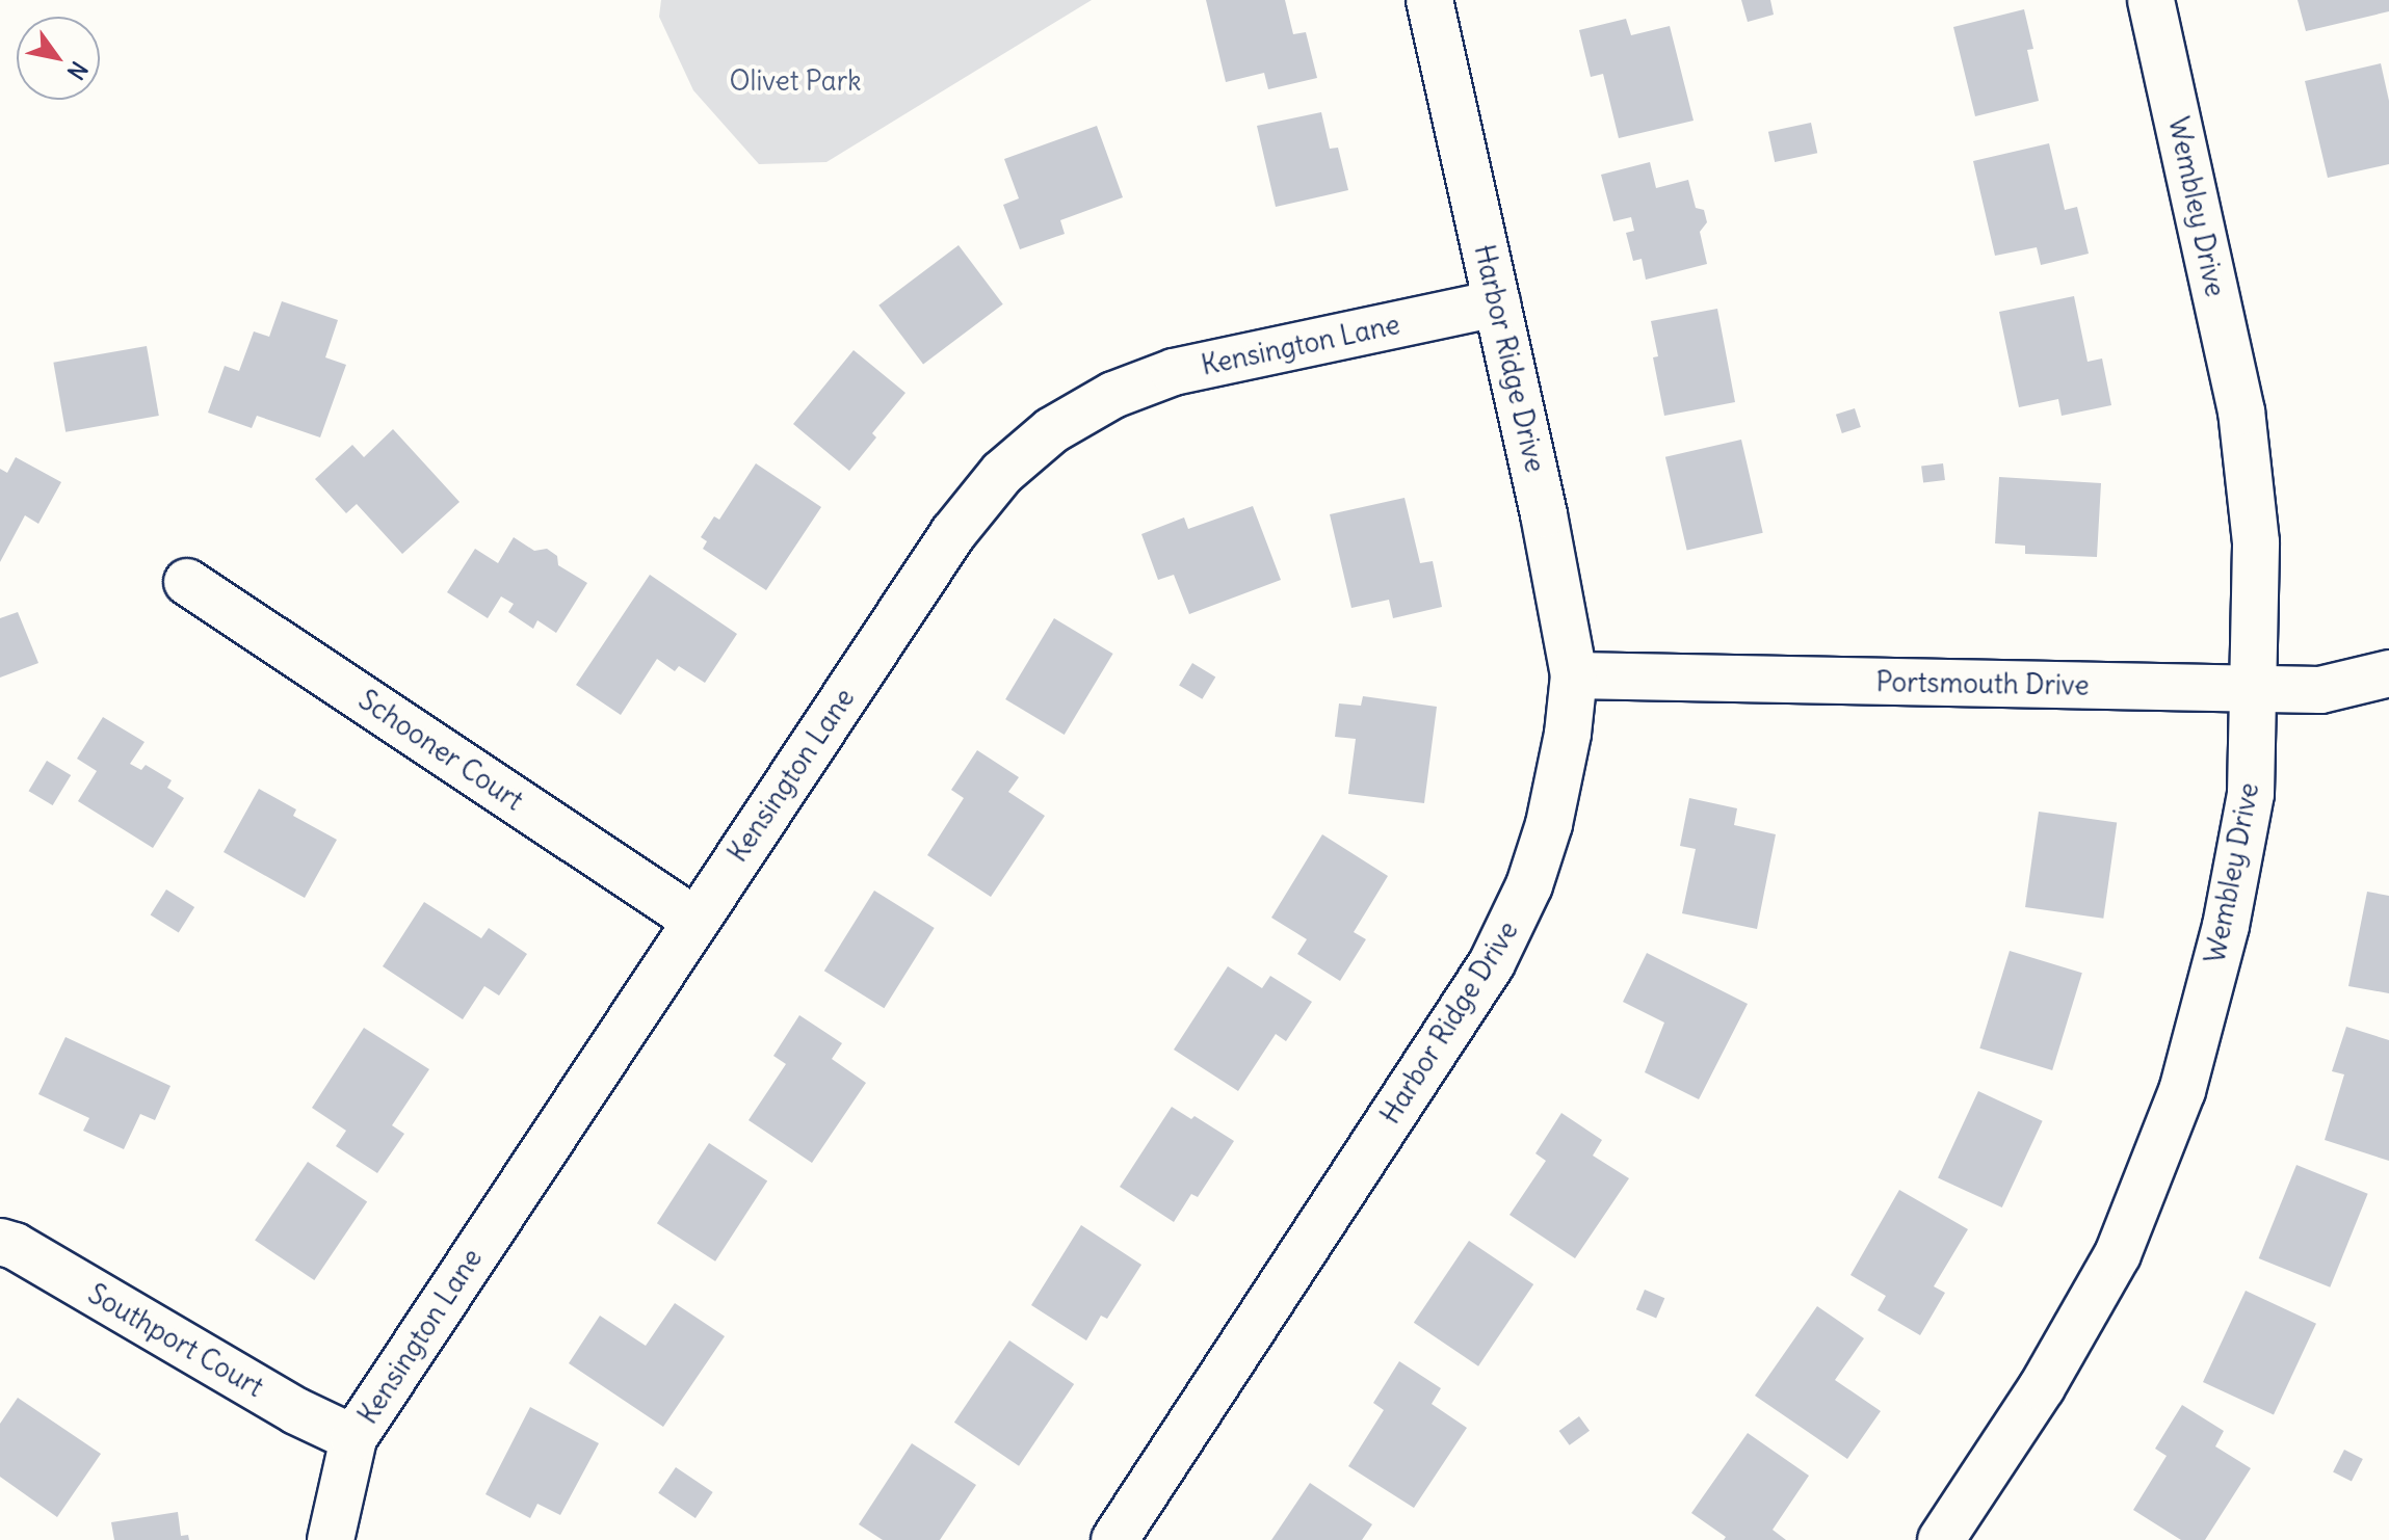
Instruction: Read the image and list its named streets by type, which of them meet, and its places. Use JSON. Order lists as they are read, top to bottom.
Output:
{
  "streets": {
    "street": [
      "Wembley Drive",
      "Kensington Lane",
      "Harbor Ridge Drive",
      "Portsmouth Drive",
      "Schooner Court",
      "Southport Court"
    ]
  },
  "crossings": [
    ["Wembley Drive", "Portsmouth Drive"],
    ["Kensington Lane", "Harbor Ridge Drive"],
    ["Kensington Lane", "Schooner Court"],
    ["Kensington Lane", "Southport Court"],
    ["Harbor Ridge Drive", "Portsmouth Drive"]
  ],
  "parks": ["Olivet Park"],
  "north": "bottom right"
}
